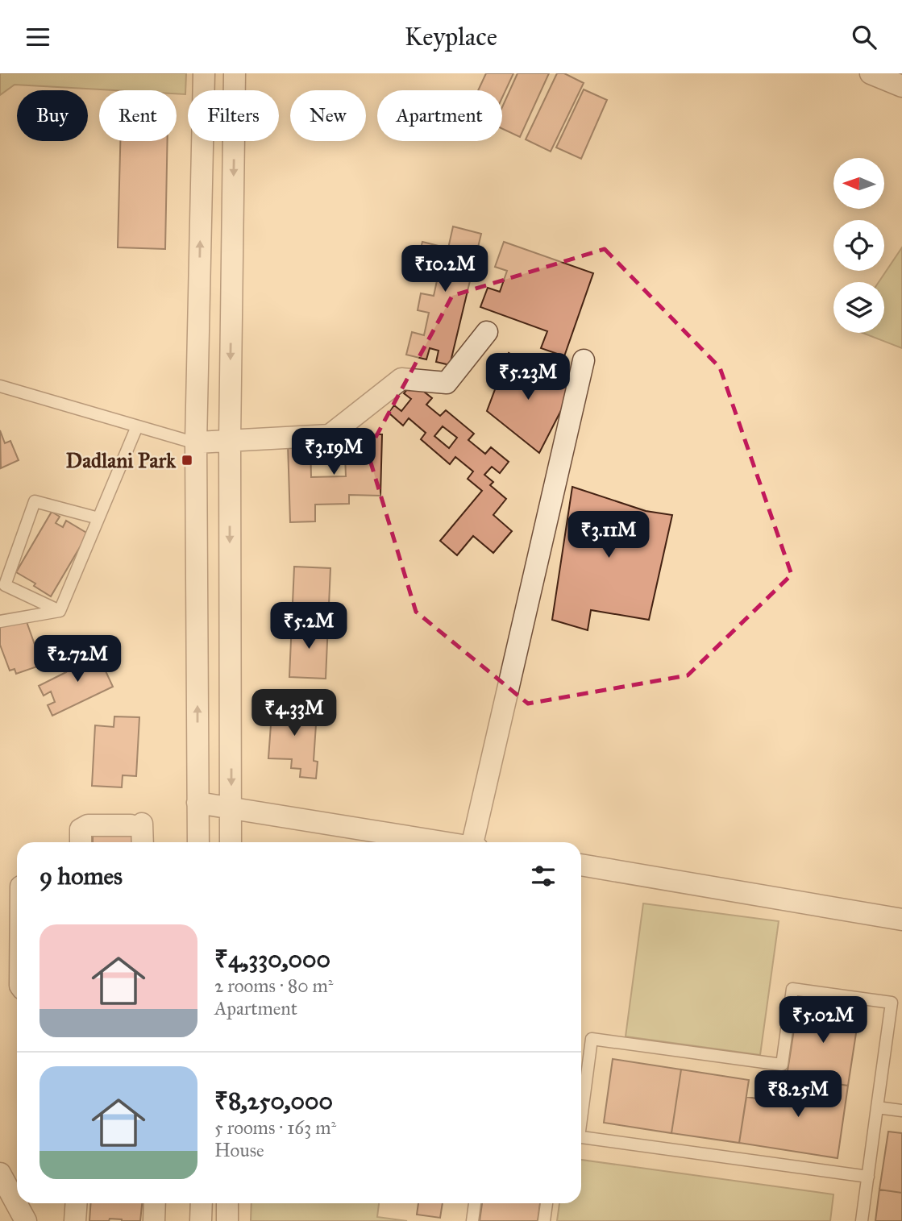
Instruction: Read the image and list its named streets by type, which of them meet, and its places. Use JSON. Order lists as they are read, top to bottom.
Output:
{
  "places": {
    "transit": ["Dadlani Park"]
  },
  "north": "left",
  "page": {
    "header": "Keyplace",
    "chip": [
      "Buy",
      "Rent",
      "Filters",
      "New",
      "Apartment"
    ],
    "price": [
      "₹10.2M",
      "₹5.23M",
      "₹3.19M",
      "₹3.11M",
      "₹5.2M",
      "₹2.72M",
      "₹4.33M",
      "₹5.02M",
      "₹8.25M"
    ],
    "heading": "9 homes",
    "list": [
      {
        "name": "₹4,330,000",
        "note": "2 rooms · 80 m² · Apartment"
      },
      {
        "name": "₹8,250,000",
        "note": "5 rooms · 163 m² · House"
      }
    ]
  }
}
